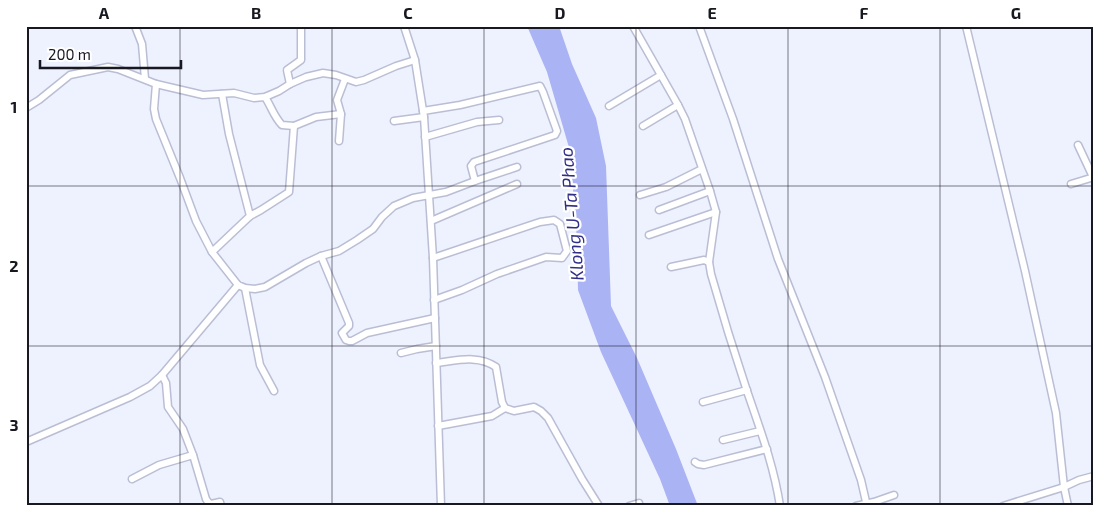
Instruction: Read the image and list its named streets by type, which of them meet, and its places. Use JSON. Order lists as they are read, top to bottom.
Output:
{
  "water": ["Klong U-Ta Phao"],
  "scale_bar": "200 m",
  "grid": {
    "columns": [
      "A",
      "B",
      "C",
      "D",
      "E",
      "F",
      "G"
    ],
    "rows": ["1", "2", "3"]
  }
}
